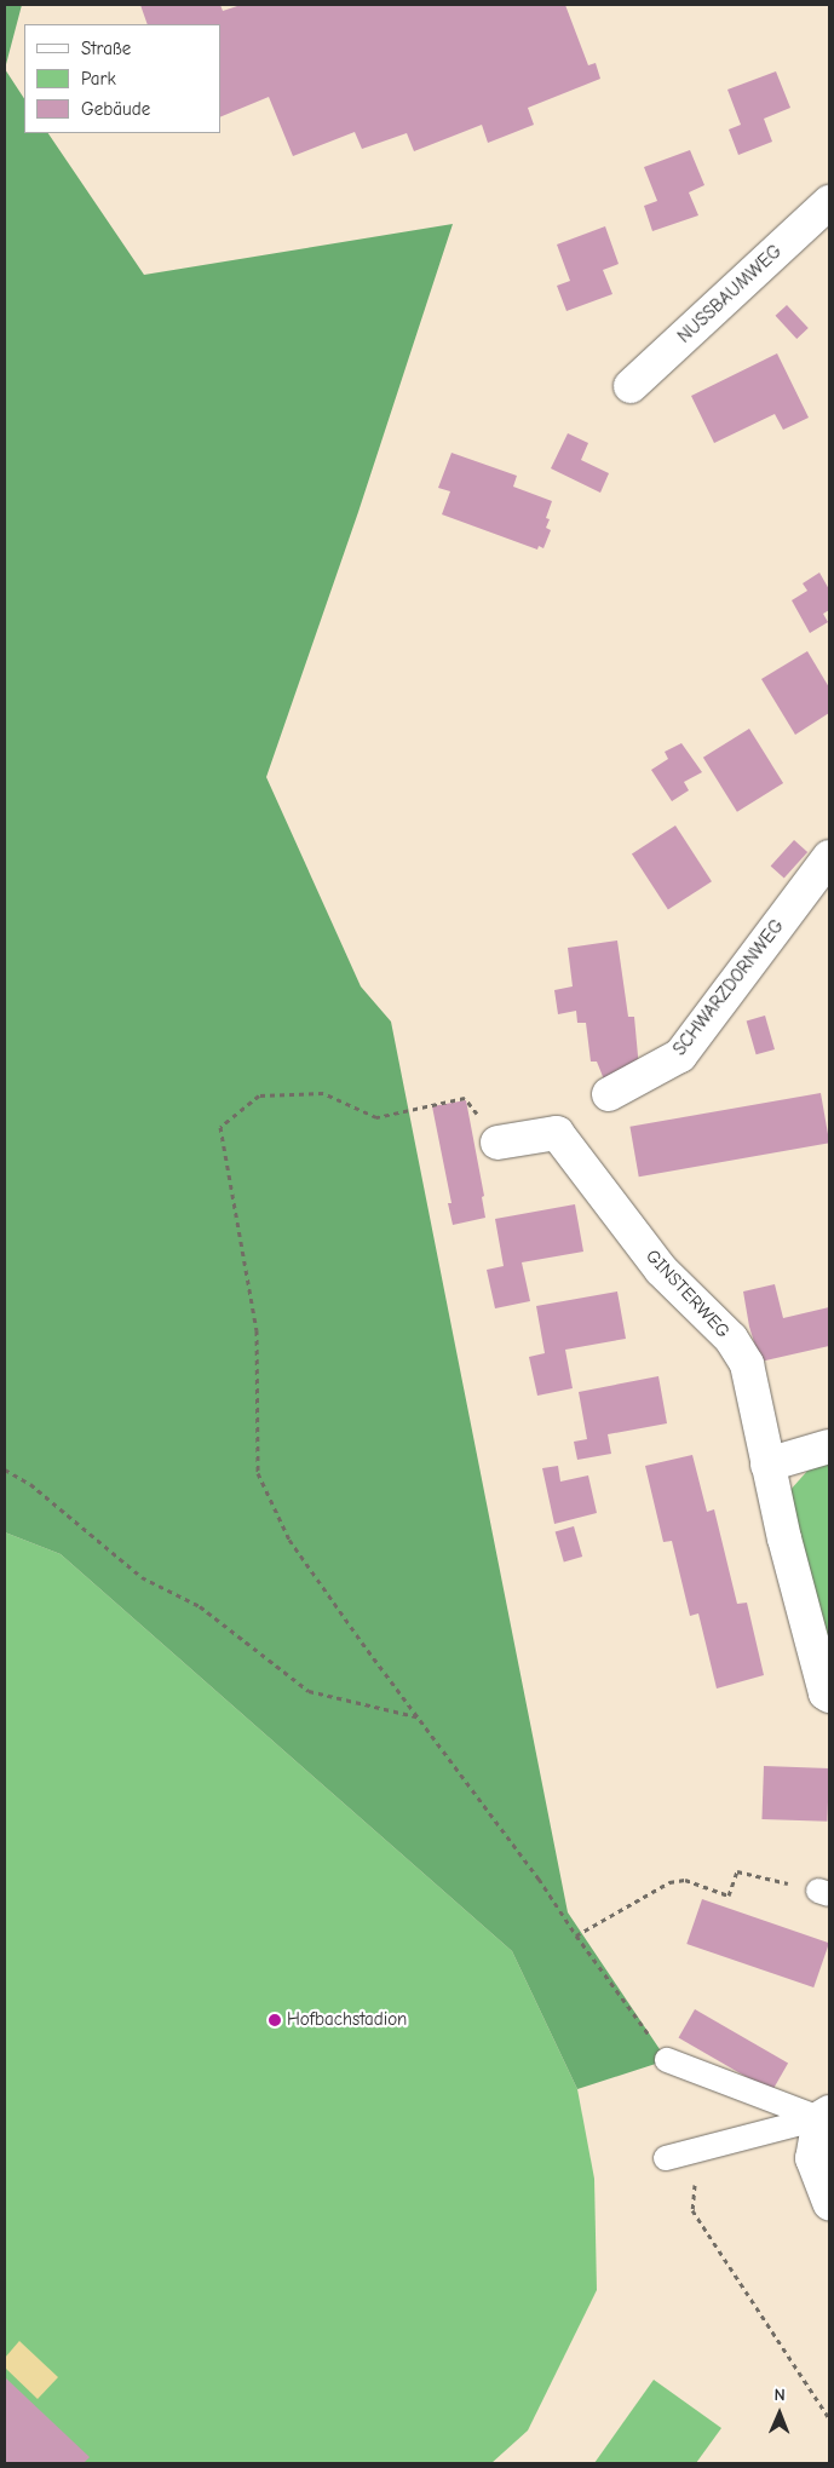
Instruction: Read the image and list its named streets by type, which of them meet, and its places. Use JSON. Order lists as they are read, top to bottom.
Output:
{
  "streets": {
    "street": ["NUSSBAUMWEG", "SCHWARZDORNWEG", "GINSTERWEG"]
  },
  "places": ["Hofbachstadion"],
  "legend": ["Straße", "Park", "Gebäude"],
  "north": "top"
}
